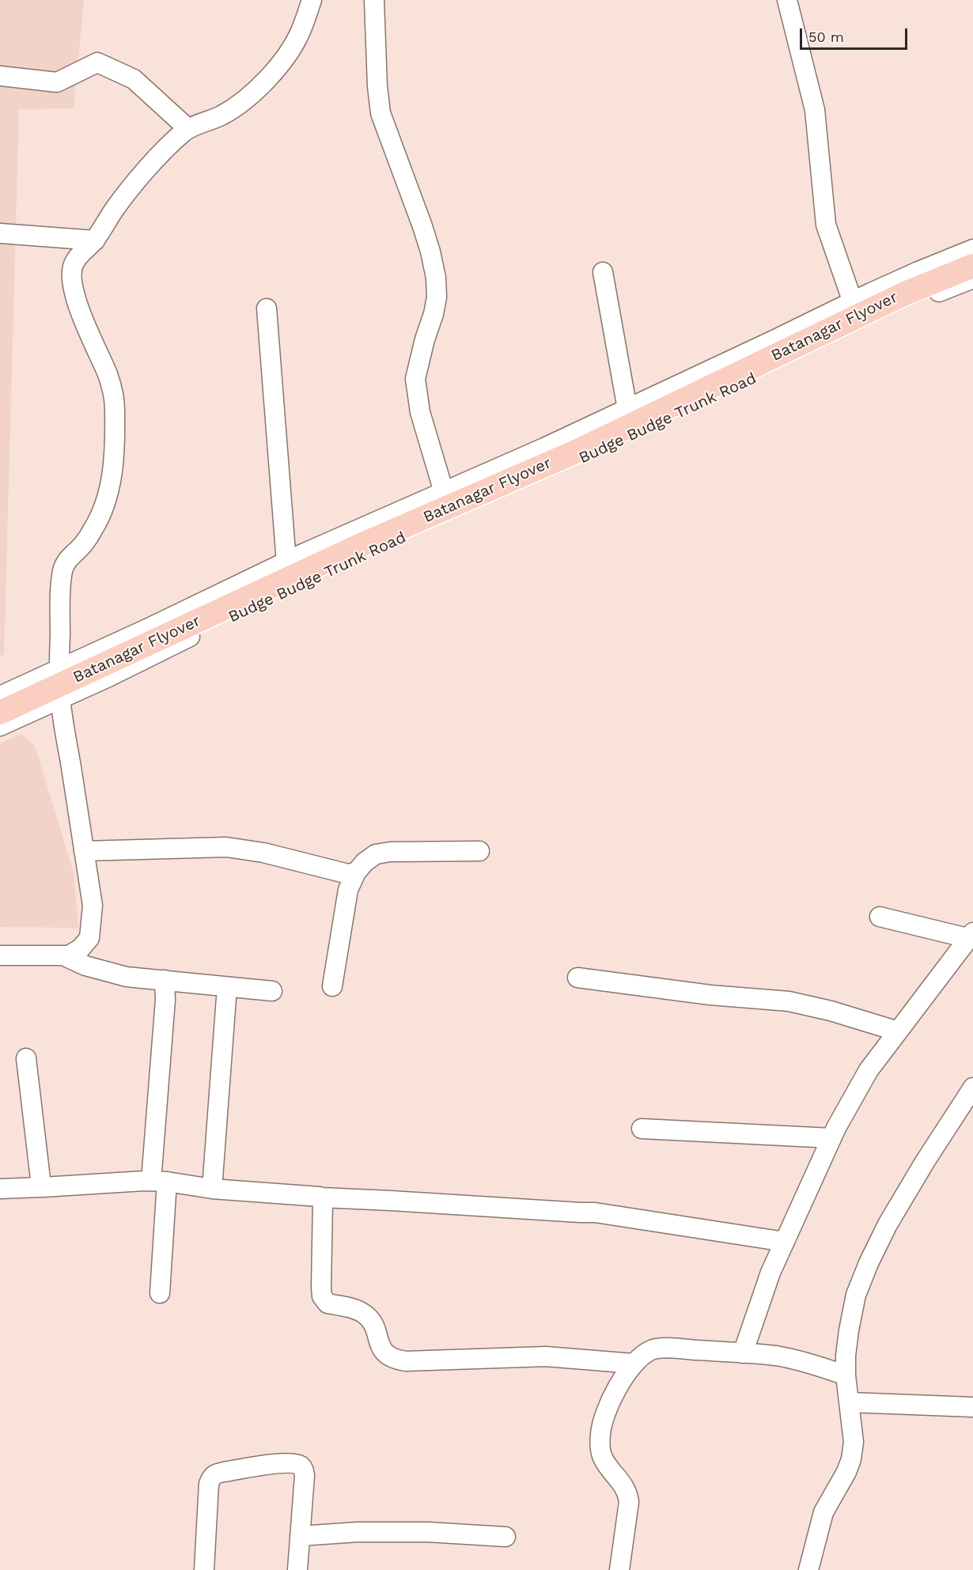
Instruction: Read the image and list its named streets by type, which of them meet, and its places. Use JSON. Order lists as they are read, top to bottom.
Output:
{
  "streets": {
    "main road": ["Batanagar Flyover"],
    "street": ["Budge Budge Trunk Road"]
  },
  "scale_bar": "50 m"
}
